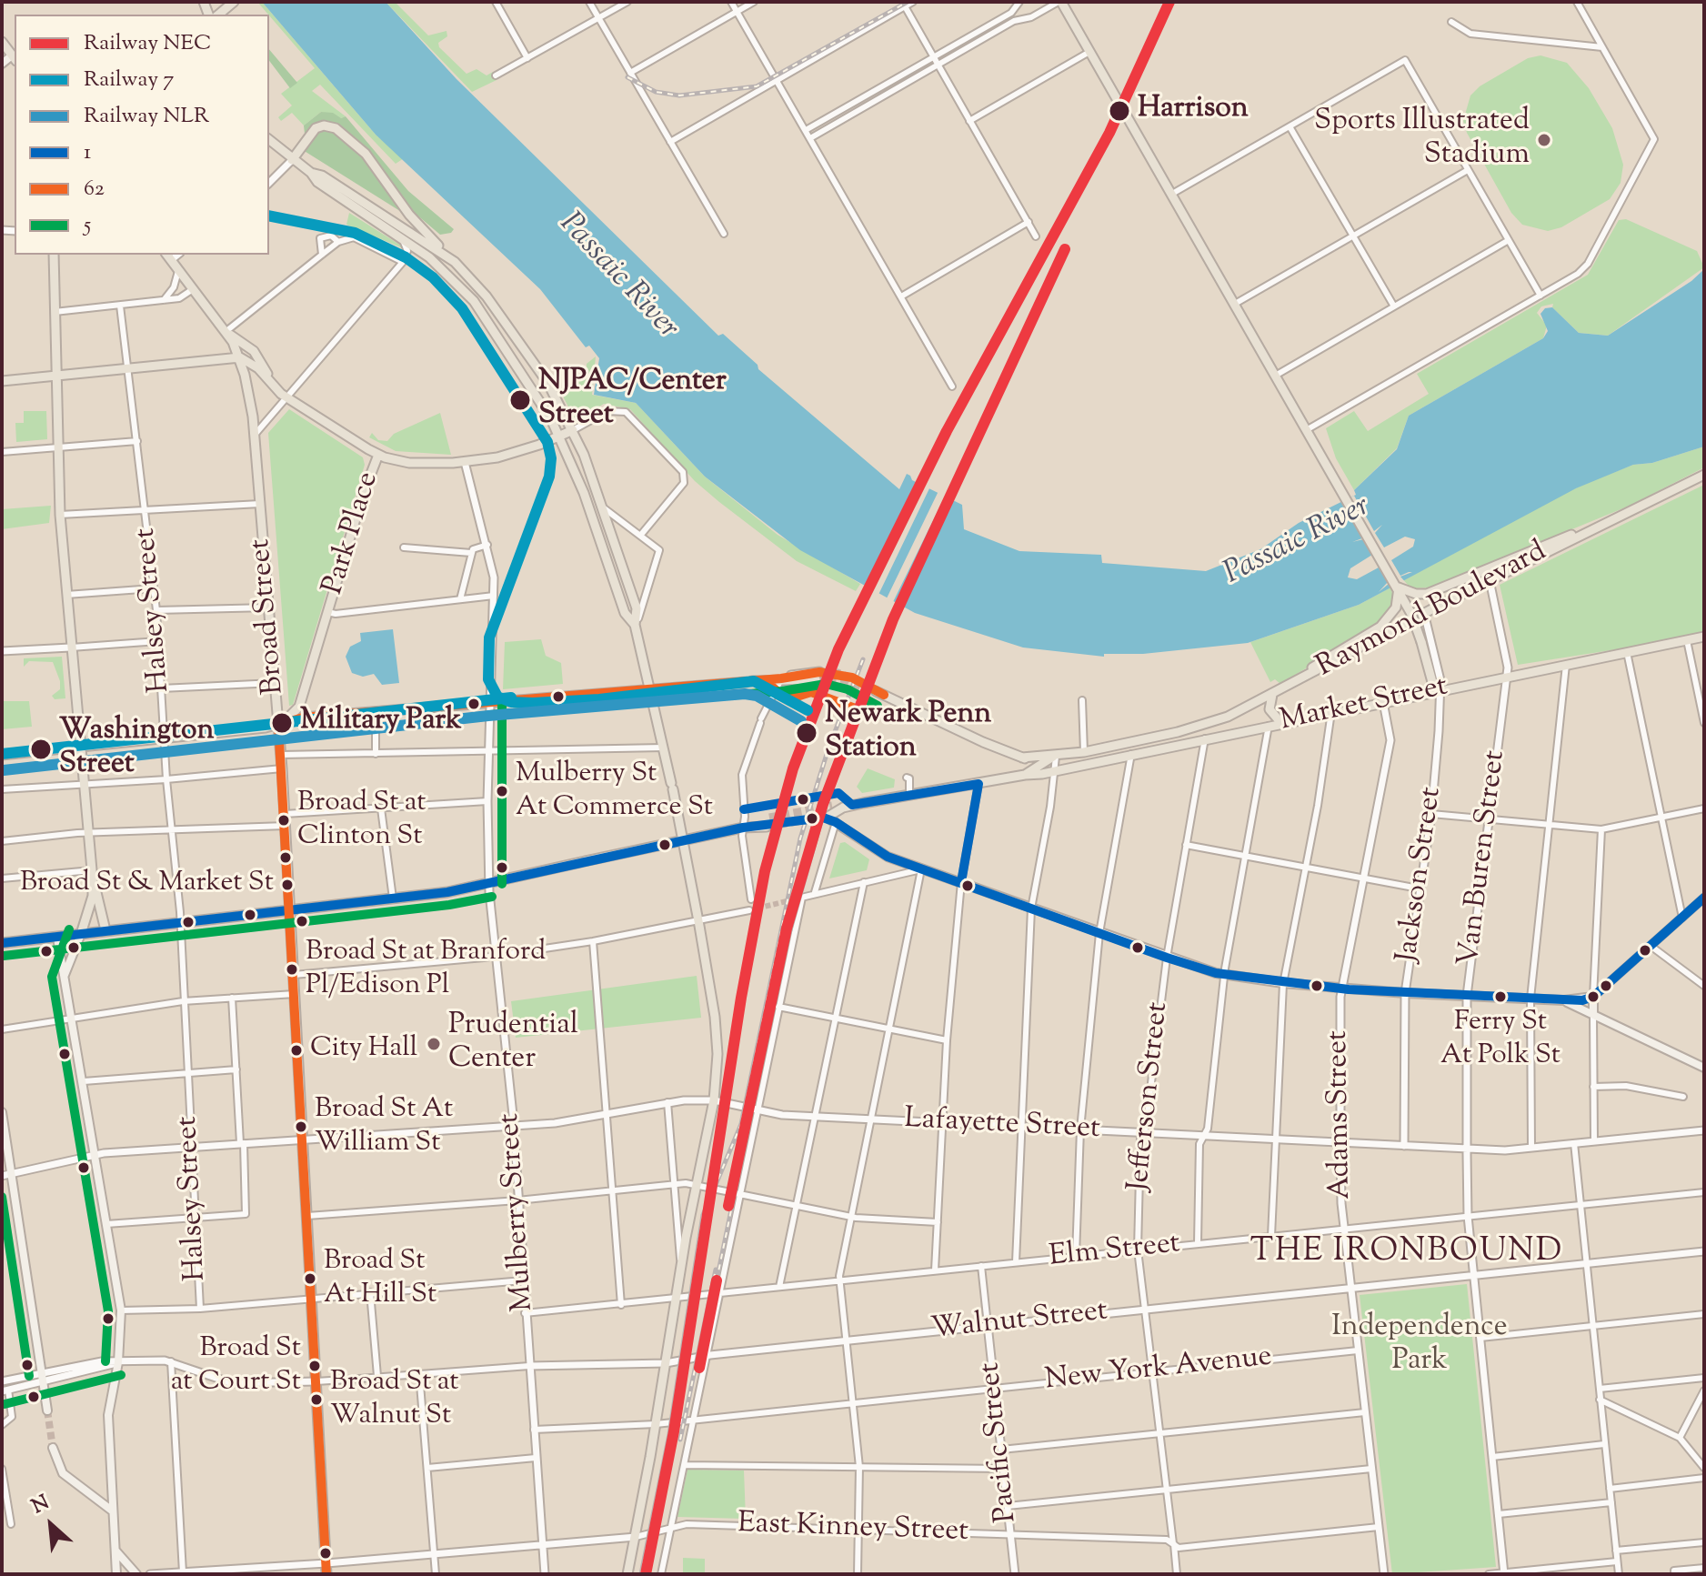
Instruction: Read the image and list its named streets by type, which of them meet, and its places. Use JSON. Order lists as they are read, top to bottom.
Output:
{
  "streets": {
    "main road": [
      "Park Place",
      "Raymond Boulevard",
      "Broad Street",
      "Market Street",
      "Jackson Street"
    ],
    "street": [
      "Halsey Street",
      "Van Buren Street",
      "Jefferson Street",
      "Adams Street",
      "Lafayette Street",
      "Mulberry Street",
      "Elm Street",
      "Walnut Street",
      "New York Avenue",
      "Pacific Street",
      "East Kinney Street"
    ]
  },
  "crossings": [
    ["Park Place", "Broad Street"],
    ["Halsey Street", "Lafayette Street"],
    ["Raymond Boulevard", "Van Buren Street"],
    ["Raymond Boulevard", "Jackson Street"],
    ["Broad Street", "Lafayette Street"],
    ["Broad Street", "Walnut Street"],
    ["Broad Street", "East Kinney Street"],
    ["Market Street", "Van Buren Street"],
    ["Market Street", "Jackson Street"],
    ["Market Street", "Jefferson Street"],
    ["Market Street", "Adams Street"],
    ["Van Buren Street", "Lafayette Street"],
    ["Van Buren Street", "Elm Street"],
    ["Van Buren Street", "Walnut Street"],
    ["Jackson Street", "Lafayette Street"],
    ["Jefferson Street", "Lafayette Street"],
    ["Jefferson Street", "Elm Street"],
    ["Jefferson Street", "Walnut Street"],
    ["Jefferson Street", "New York Avenue"],
    ["Jefferson Street", "East Kinney Street"],
    ["Adams Street", "Lafayette Street"],
    ["Adams Street", "Elm Street"],
    ["Adams Street", "Walnut Street"],
    ["Adams Street", "New York Avenue"],
    ["Adams Street", "East Kinney Street"],
    ["Lafayette Street", "Mulberry Street"],
    ["Mulberry Street", "Elm Street"],
    ["Mulberry Street", "Walnut Street"],
    ["Mulberry Street", "New York Avenue"],
    ["Mulberry Street", "East Kinney Street"],
    ["Elm Street", "Pacific Street"],
    ["Walnut Street", "Pacific Street"],
    ["New York Avenue", "Pacific Street"],
    ["Pacific Street", "East Kinney Street"]
  ],
  "districts": ["THE IRONBOUND"],
  "water": ["Passaic River"],
  "parks": ["Independence Park"],
  "places": [
    "Harrison",
    "Sports Illustrated Stadium",
    "NJPAC/Center Street",
    "Military Park",
    "Newark Penn Station",
    "Washington Street",
    "Mulberry St At Commerce St",
    "Broad St at Clinton St",
    "Broad St & Market St",
    "Broad St at Branford Pl/Edison Pl",
    "Ferry St At Polk St",
    "Prudential Center",
    "City Hall",
    "Broad St At William St",
    "Broad St At Hill St",
    "Broad St at Court St",
    "Broad St at Walnut St"
  ],
  "lines": [
    "rail line NEC",
    "rail line 7",
    "transit line 62",
    "transit line 5",
    "rail line NLR",
    "transit line 1"
  ],
  "legend": [
    "Railway NEC",
    "Railway 7",
    "Railway NLR",
    "1",
    "62",
    "5"
  ],
  "north": "top left"
}
